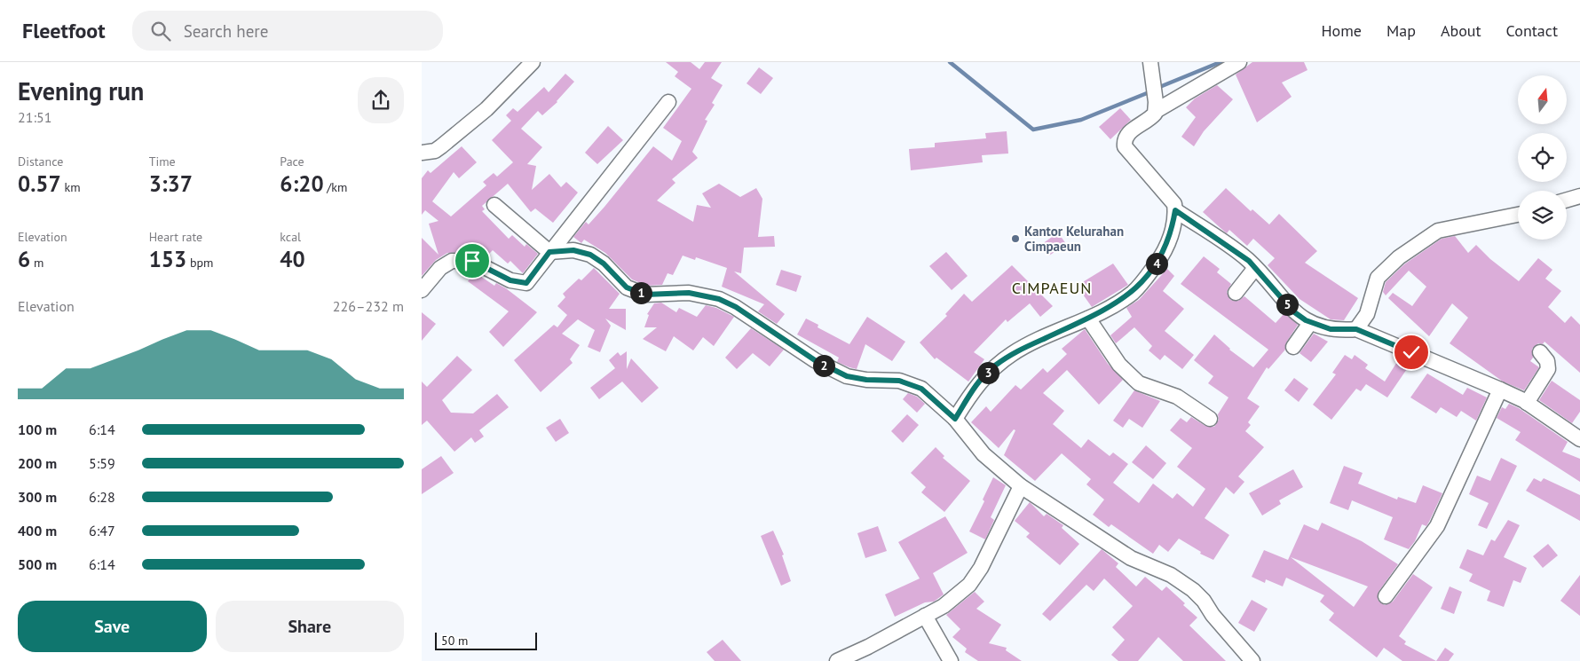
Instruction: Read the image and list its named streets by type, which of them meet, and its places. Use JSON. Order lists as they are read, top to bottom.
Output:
{
  "districts": ["CIMPAEUN"],
  "places": ["Kantor Kelurahan Cimpaeun"],
  "scale_bar": "50 m",
  "north": "top",
  "page": {
    "header": "Fleetfoot",
    "search": "Search here",
    "nav": [
      "Home",
      "Map",
      "About",
      "Contact"
    ],
    "heading": ["Evening run", "21:51"],
    "stats": [
      ["Distance", "0.57 km"],
      ["Time", "3:37"],
      ["Pace", "6:20 /km"],
      ["Elevation", "6 m"],
      ["Heart rate", "153 bpm"],
      ["kcal", "40"]
    ],
    "pins": [
      "4",
      "1",
      "5",
      "2",
      "3"
    ],
    "chart": ["Elevation", "226–232 m"],
    "list": [
      {
        "name": "100 m",
        "note": "6:14"
      },
      {
        "name": "200 m",
        "note": "5:59"
      },
      {
        "name": "300 m",
        "note": "6:28"
      },
      {
        "name": "400 m",
        "note": "6:47"
      },
      {
        "name": "500 m",
        "note": "6:14"
      }
    ],
    "buttons": ["Save", "Share"],
    "scale": "50 m"
  }
}
